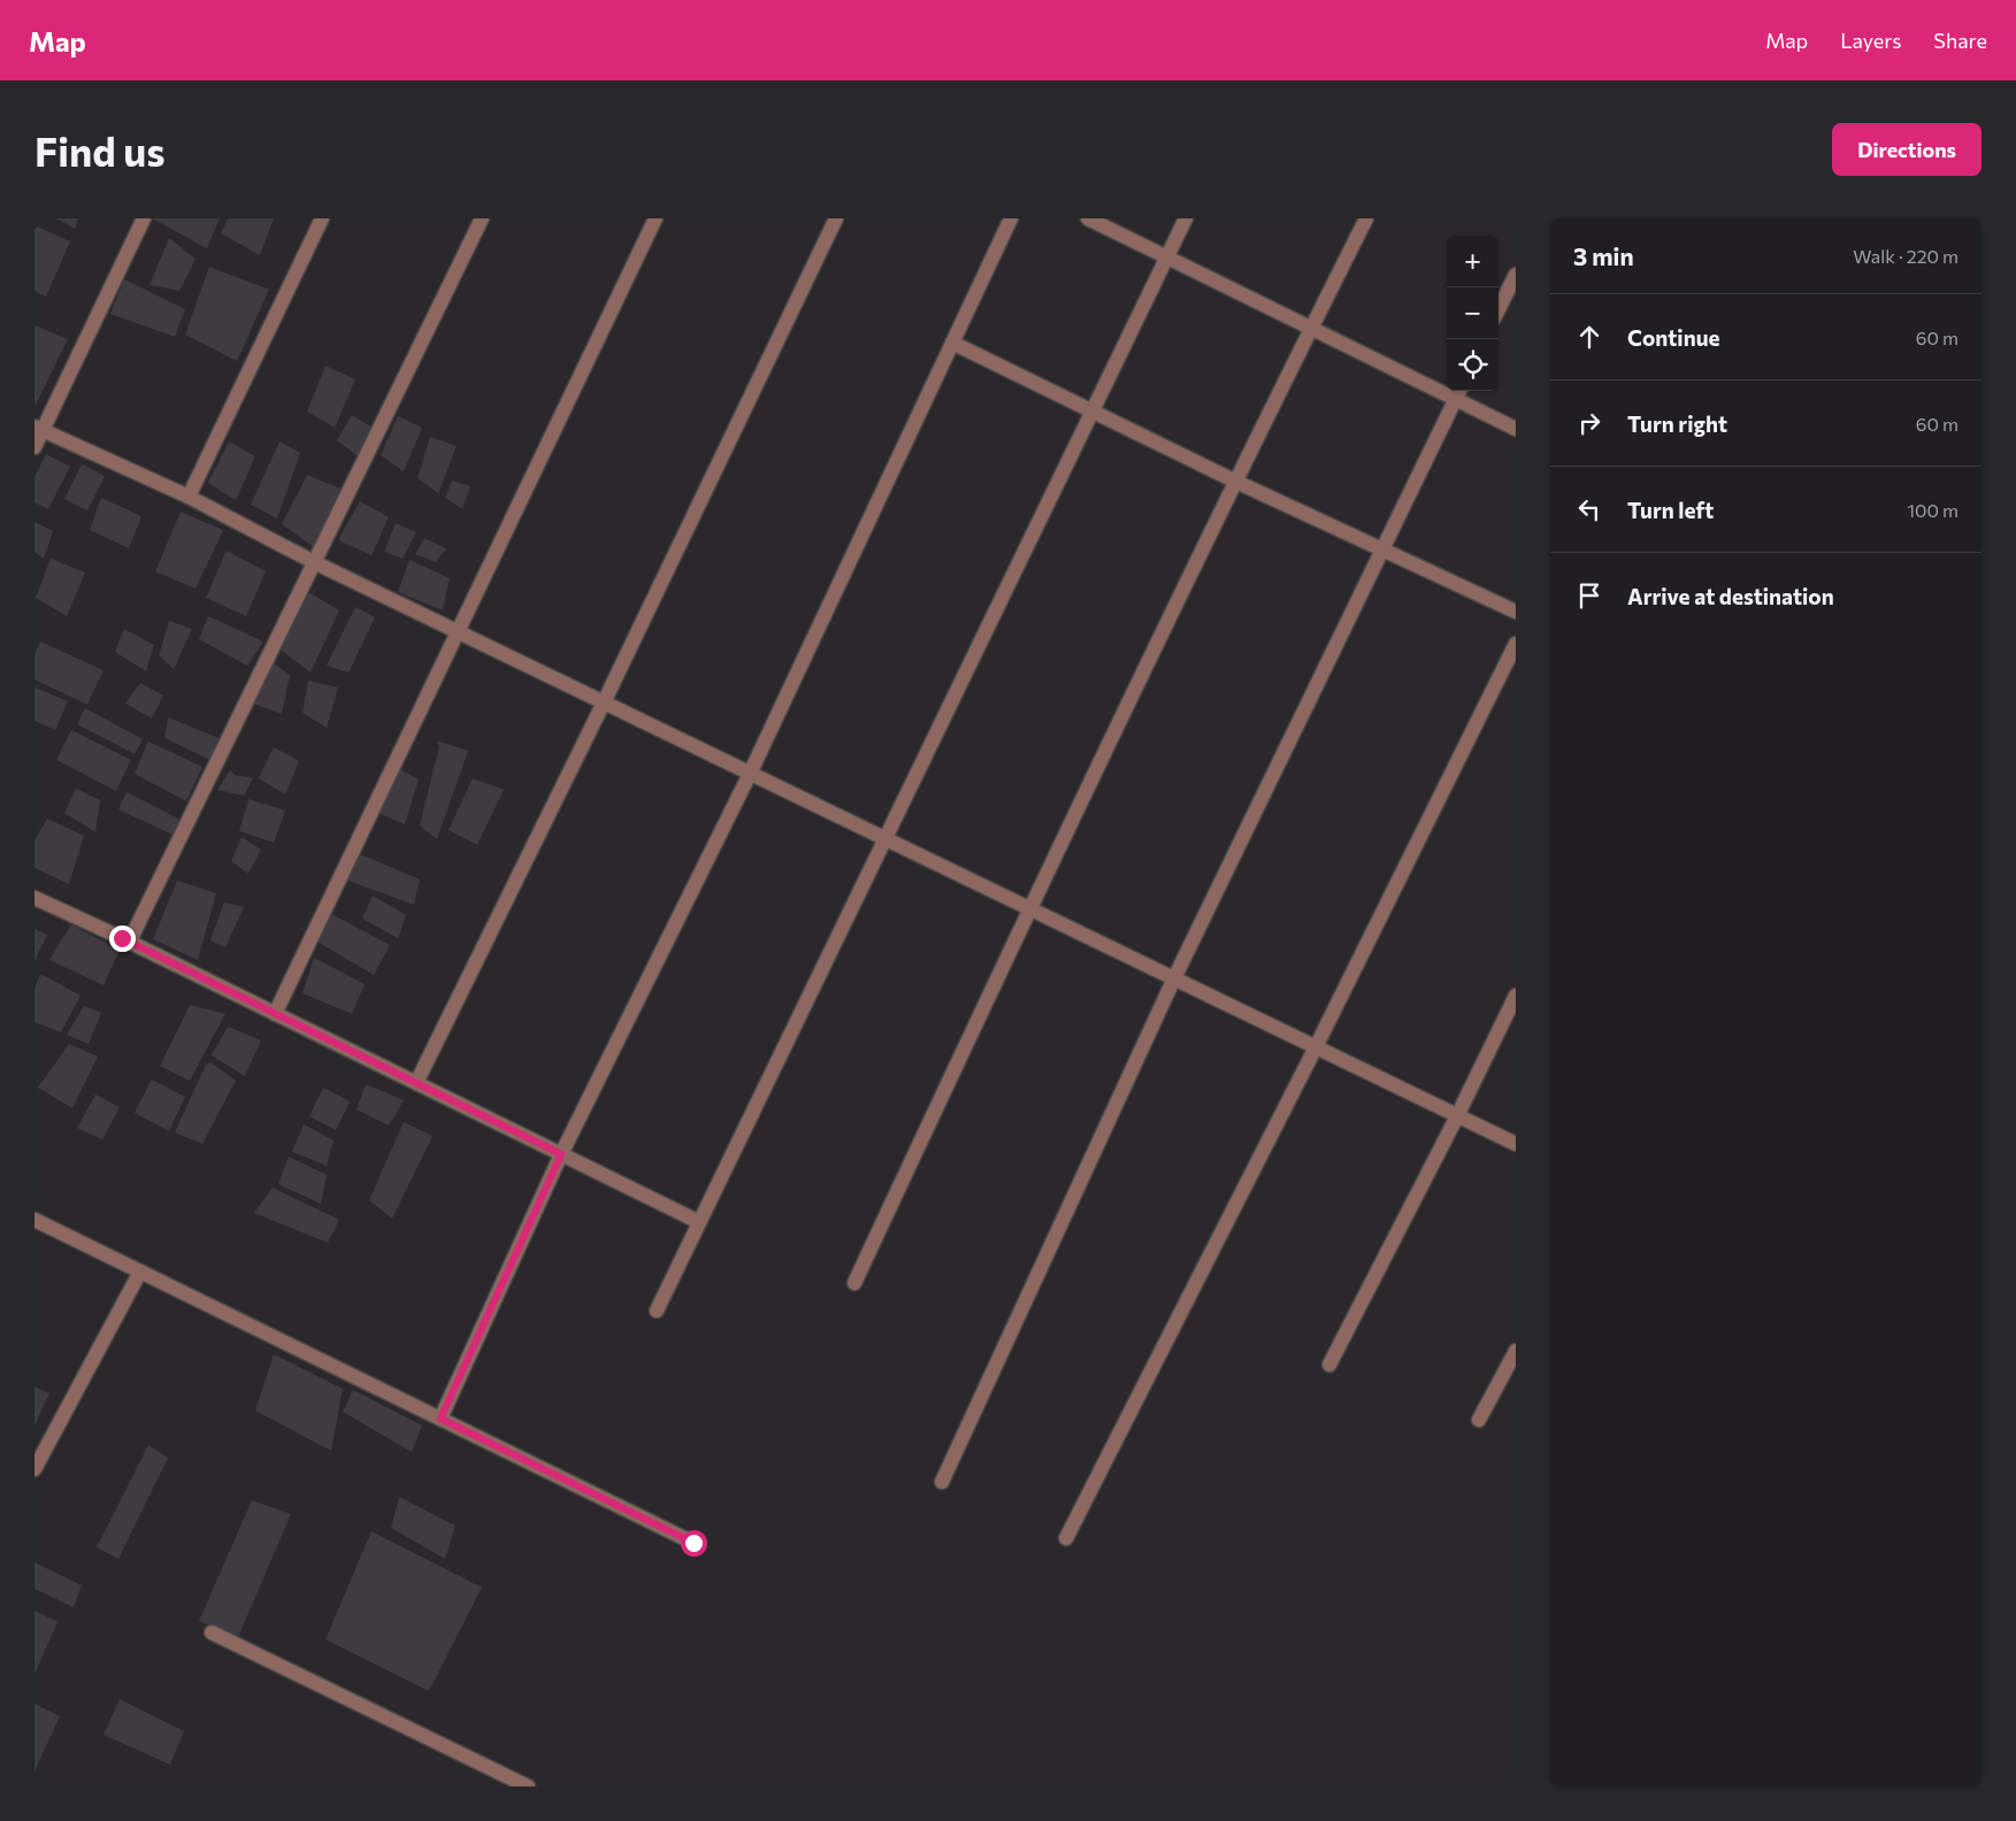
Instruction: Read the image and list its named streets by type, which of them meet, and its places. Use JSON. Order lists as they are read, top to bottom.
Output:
{
  "page": {
    "header": "Map",
    "nav": ["Map", "Layers", "Share"],
    "buttons": "Directions",
    "title": "Find us",
    "heading": ["3 min", "Walk · 220 m"],
    "map_buttons": ["+", "−"],
    "list": [
      ["Continue", "60 m"],
      ["Turn right", "60 m"],
      ["Turn left", "100 m"],
      "Arrive at destination"
    ]
  }
}
